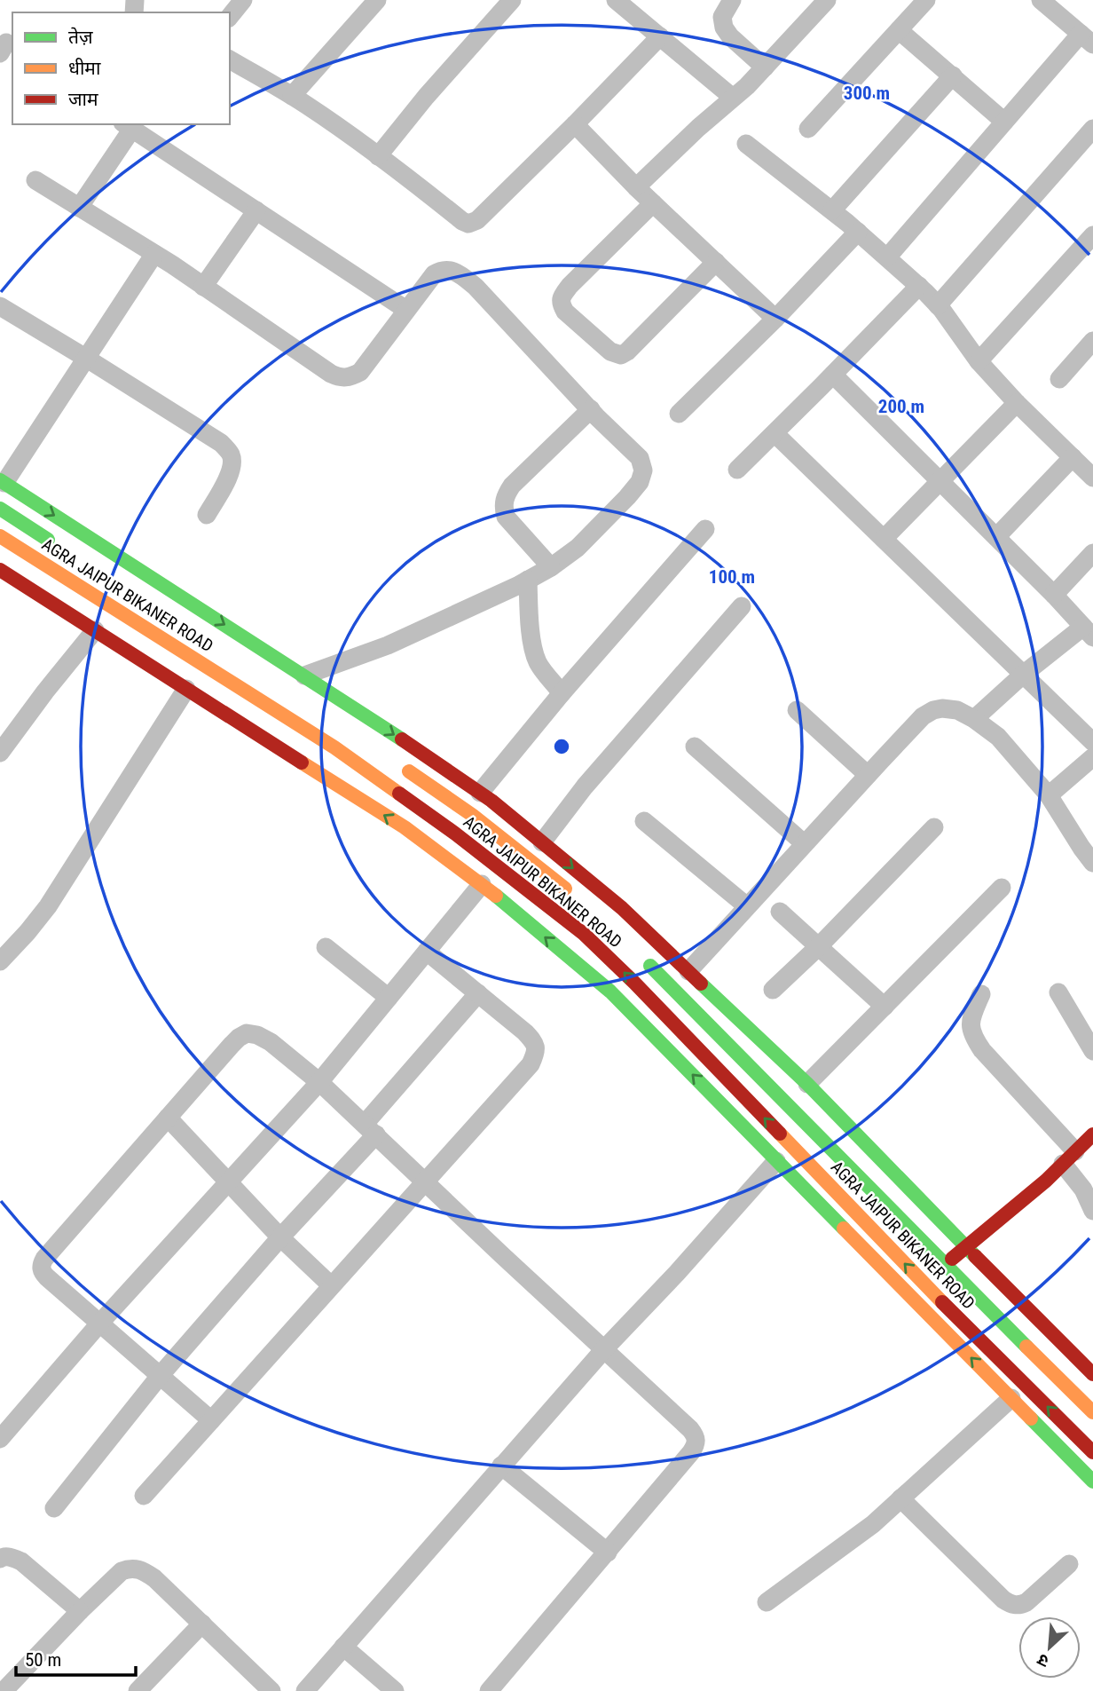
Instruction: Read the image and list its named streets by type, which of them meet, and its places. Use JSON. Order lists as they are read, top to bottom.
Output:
{
  "streets": {
    "main road": ["AGRA JAIPUR BIKANER ROAD"]
  },
  "legend": ["तेज़", "धीमा", "जाम"],
  "scale_bar": "50 m",
  "north": "bottom left",
  "rings": ["300 m", "200 m", "100 m"]
}
